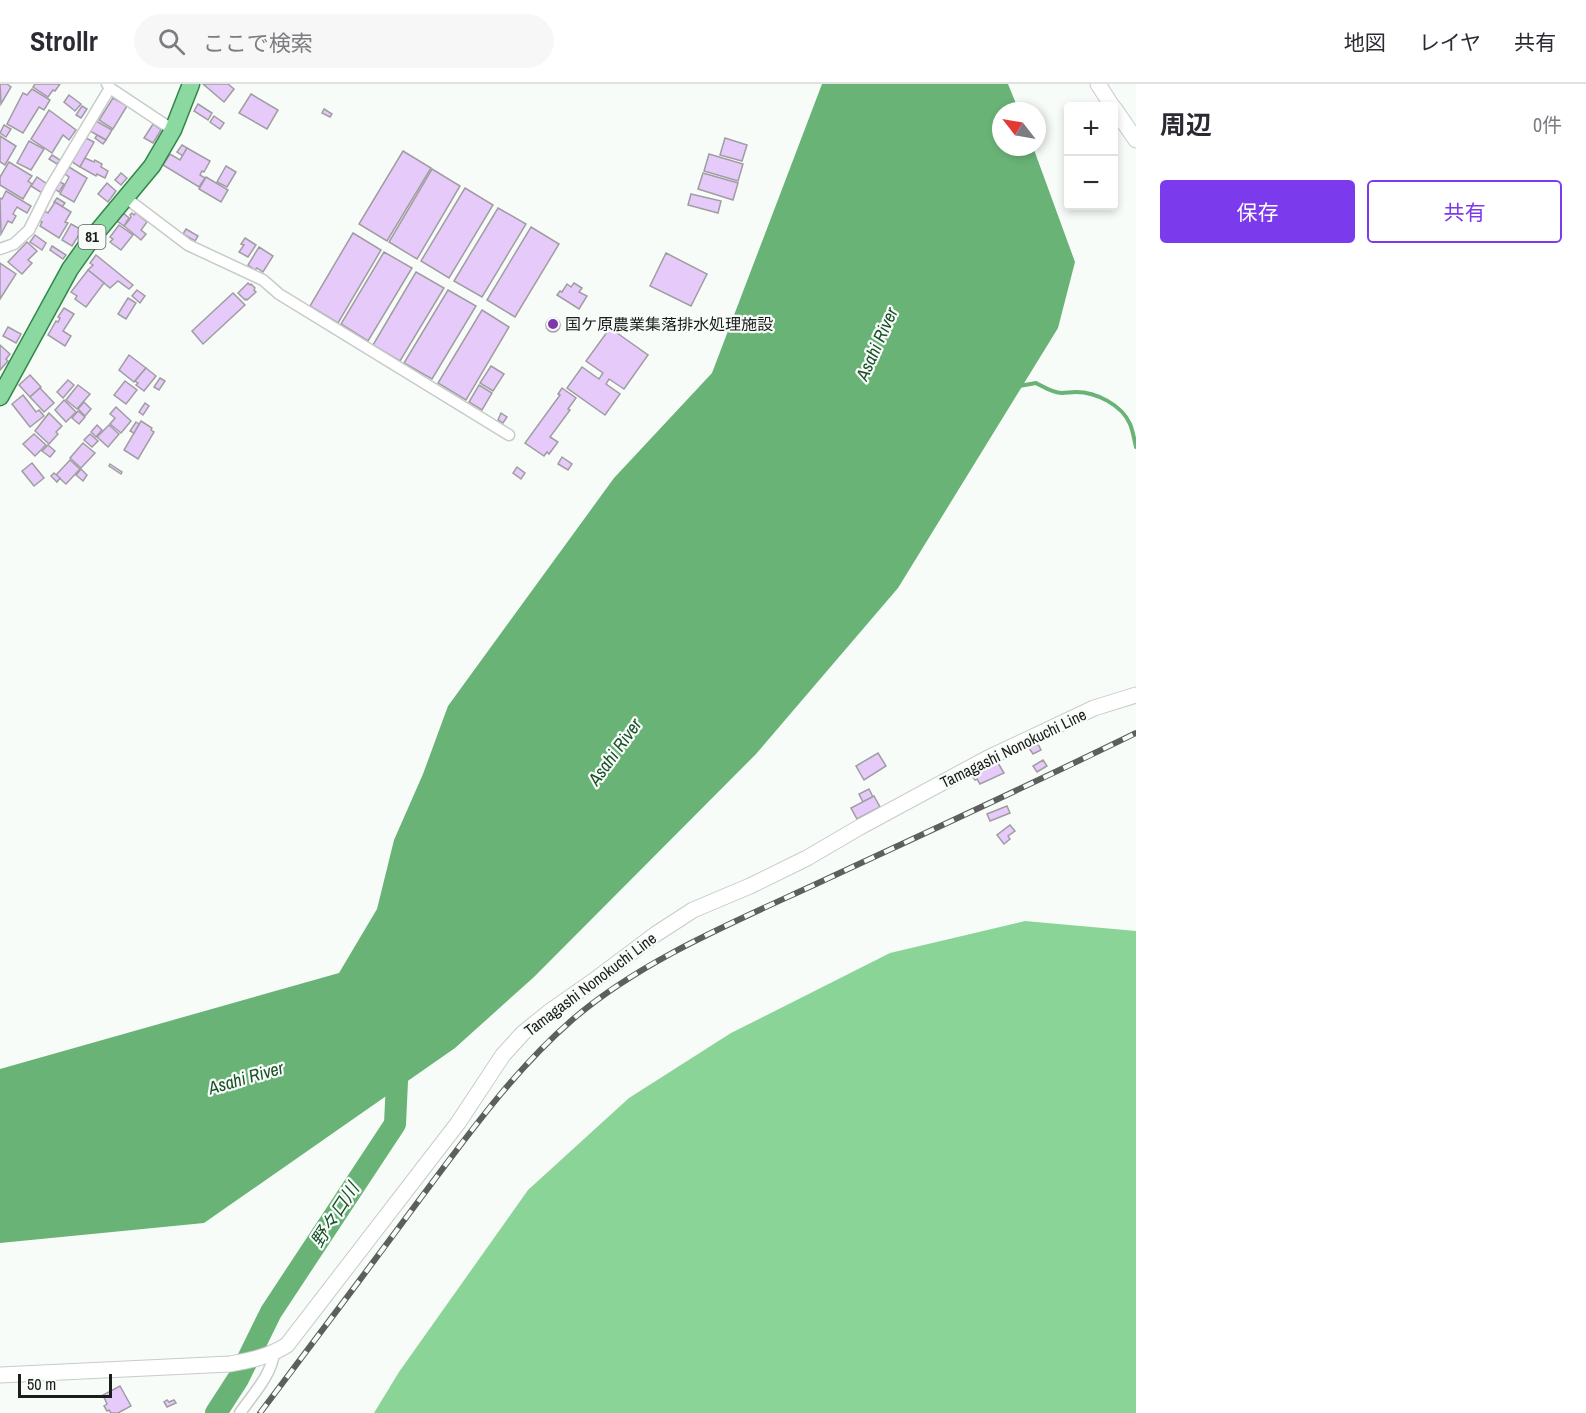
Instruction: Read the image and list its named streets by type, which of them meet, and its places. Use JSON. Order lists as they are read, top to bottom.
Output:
{
  "streets": {
    "main road": ["81", "Tamagashi Nonokuchi Line"]
  },
  "water": ["Asahi River", "野々口川"],
  "places": ["国ケ原農業集落排水処理施設"],
  "scale_bar": "50 m",
  "north": "top left",
  "page": {
    "header": "Strollr",
    "search": "ここで検索",
    "nav": ["地図", "レイヤ", "共有"],
    "heading": ["周辺", "0件"],
    "map_buttons": ["+", "−"],
    "buttons": ["保存", "共有"],
    "scale": "50 m"
  }
}
